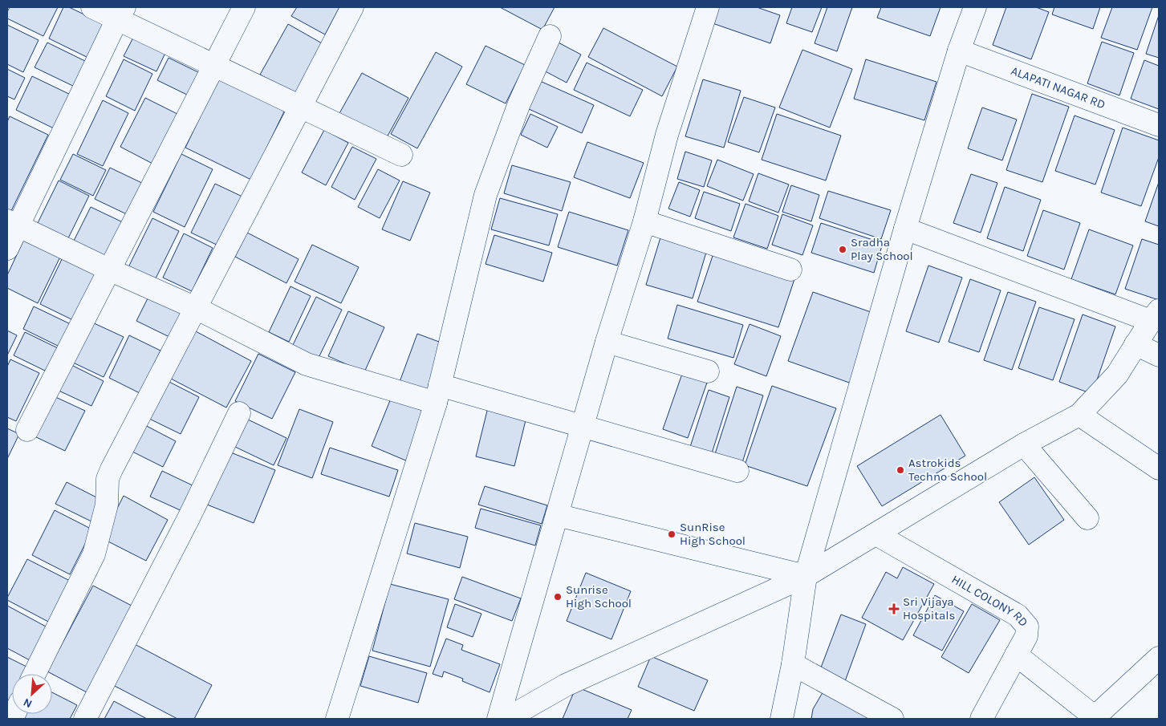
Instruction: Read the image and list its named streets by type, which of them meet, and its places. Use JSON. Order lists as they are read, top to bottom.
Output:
{
  "streets": {
    "street": ["ALAPATI NAGAR RD", "HILL COLONY RD"]
  },
  "places": {
    "other": [
      "Sradha Play School",
      "Astrokids Techno School",
      "SunRise High School",
      "Sunrise High School"
    ],
    "health": ["Sri Vijaya Hospitals"]
  },
  "north": "bottom left"
}
